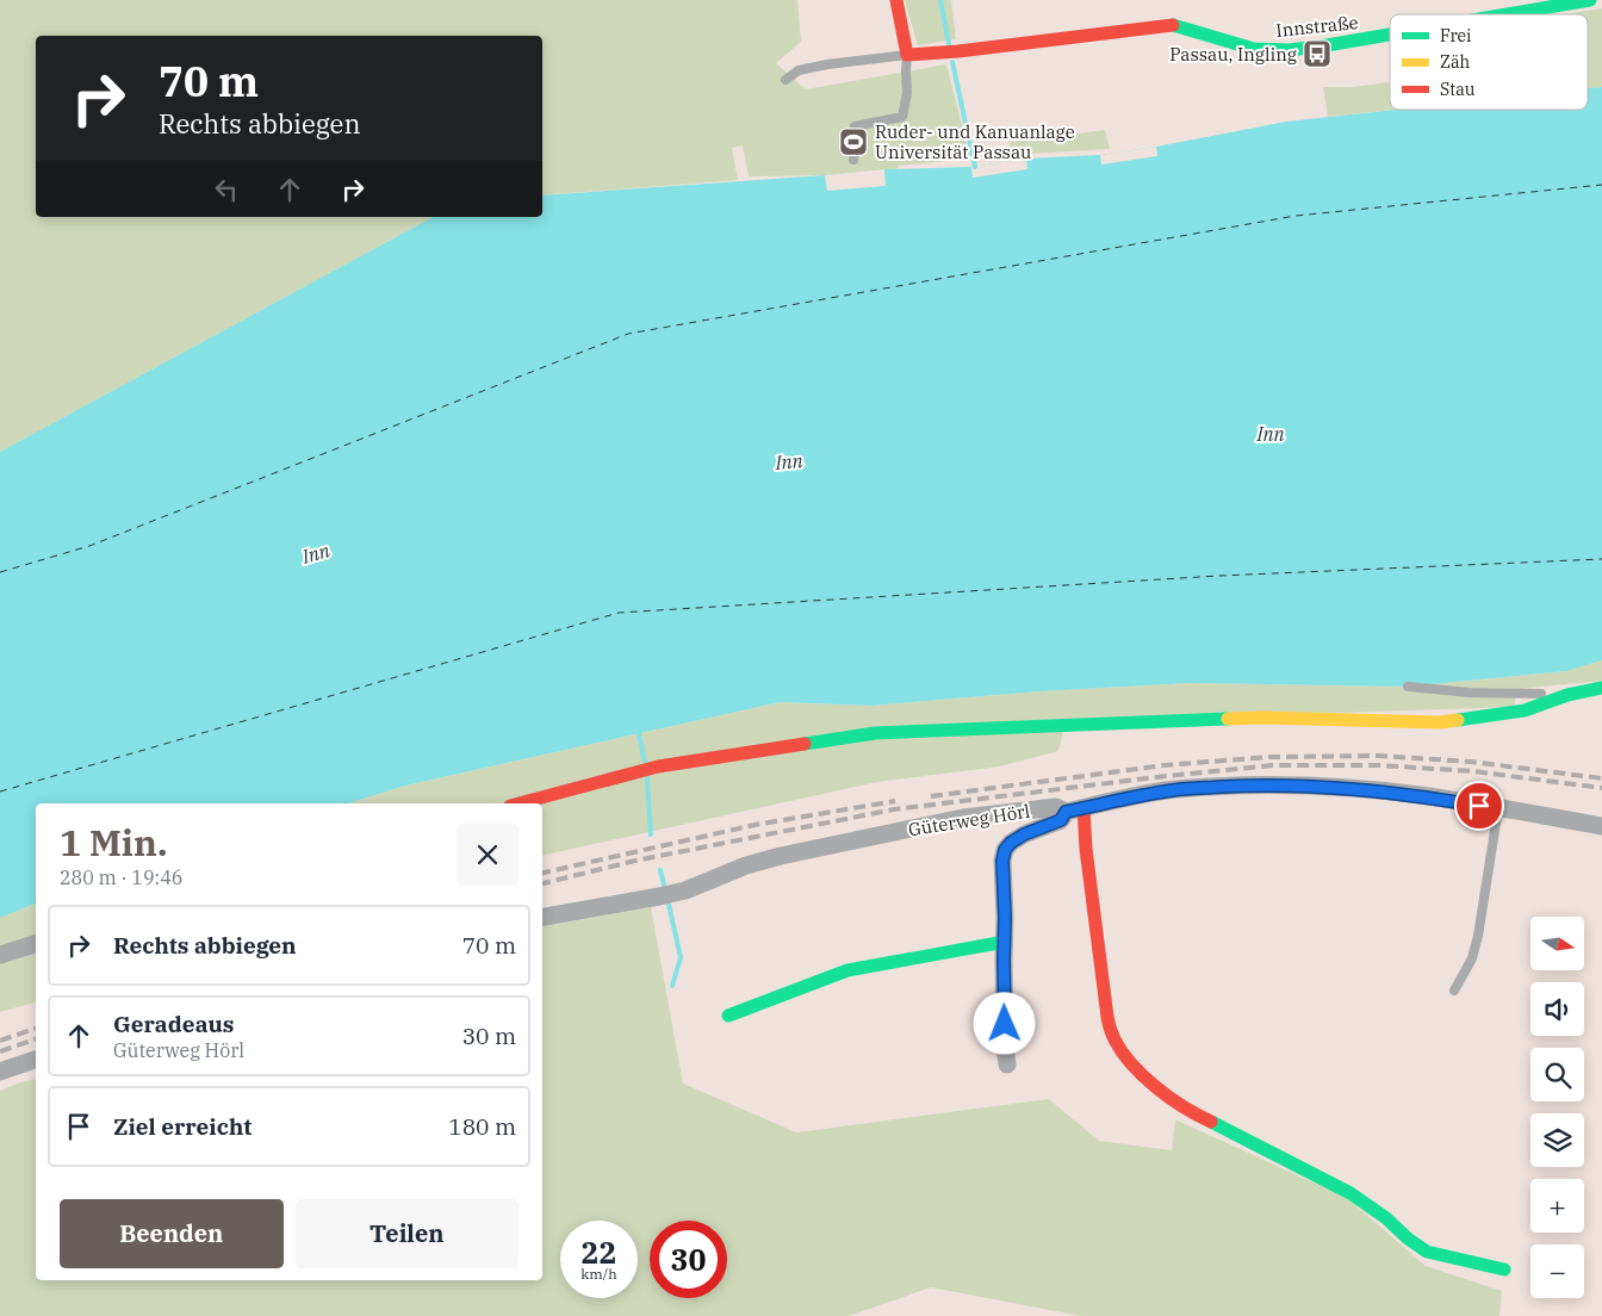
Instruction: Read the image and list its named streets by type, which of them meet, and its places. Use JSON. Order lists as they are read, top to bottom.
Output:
{
  "streets": {
    "street": ["Innstraße", "Güterweg Hörl"]
  },
  "water": ["Inn"],
  "places": {
    "bus stop": ["Passau, Ingling"],
    "sports": ["Ruder- und Kanuanlage Universität Passau"]
  },
  "legend": ["Frei", "Zäh", "Stau"],
  "north": "right",
  "page": {
    "turn": ["70 m", "Rechts abbiegen"],
    "heading": ["1 Min.", "280 m · 19:46"],
    "list": [
      {
        "name": "Rechts abbiegen",
        "value": "70 m"
      },
      {
        "name": "Geradeaus",
        "note": "Güterweg Hörl",
        "value": "30 m"
      },
      {
        "name": "Ziel erreicht",
        "value": "180 m"
      }
    ],
    "map_buttons": ["+", "−"],
    "buttons": ["Beenden", "Teilen"],
    "speed": "22 km/h",
    "limit": "30"
  }
}
